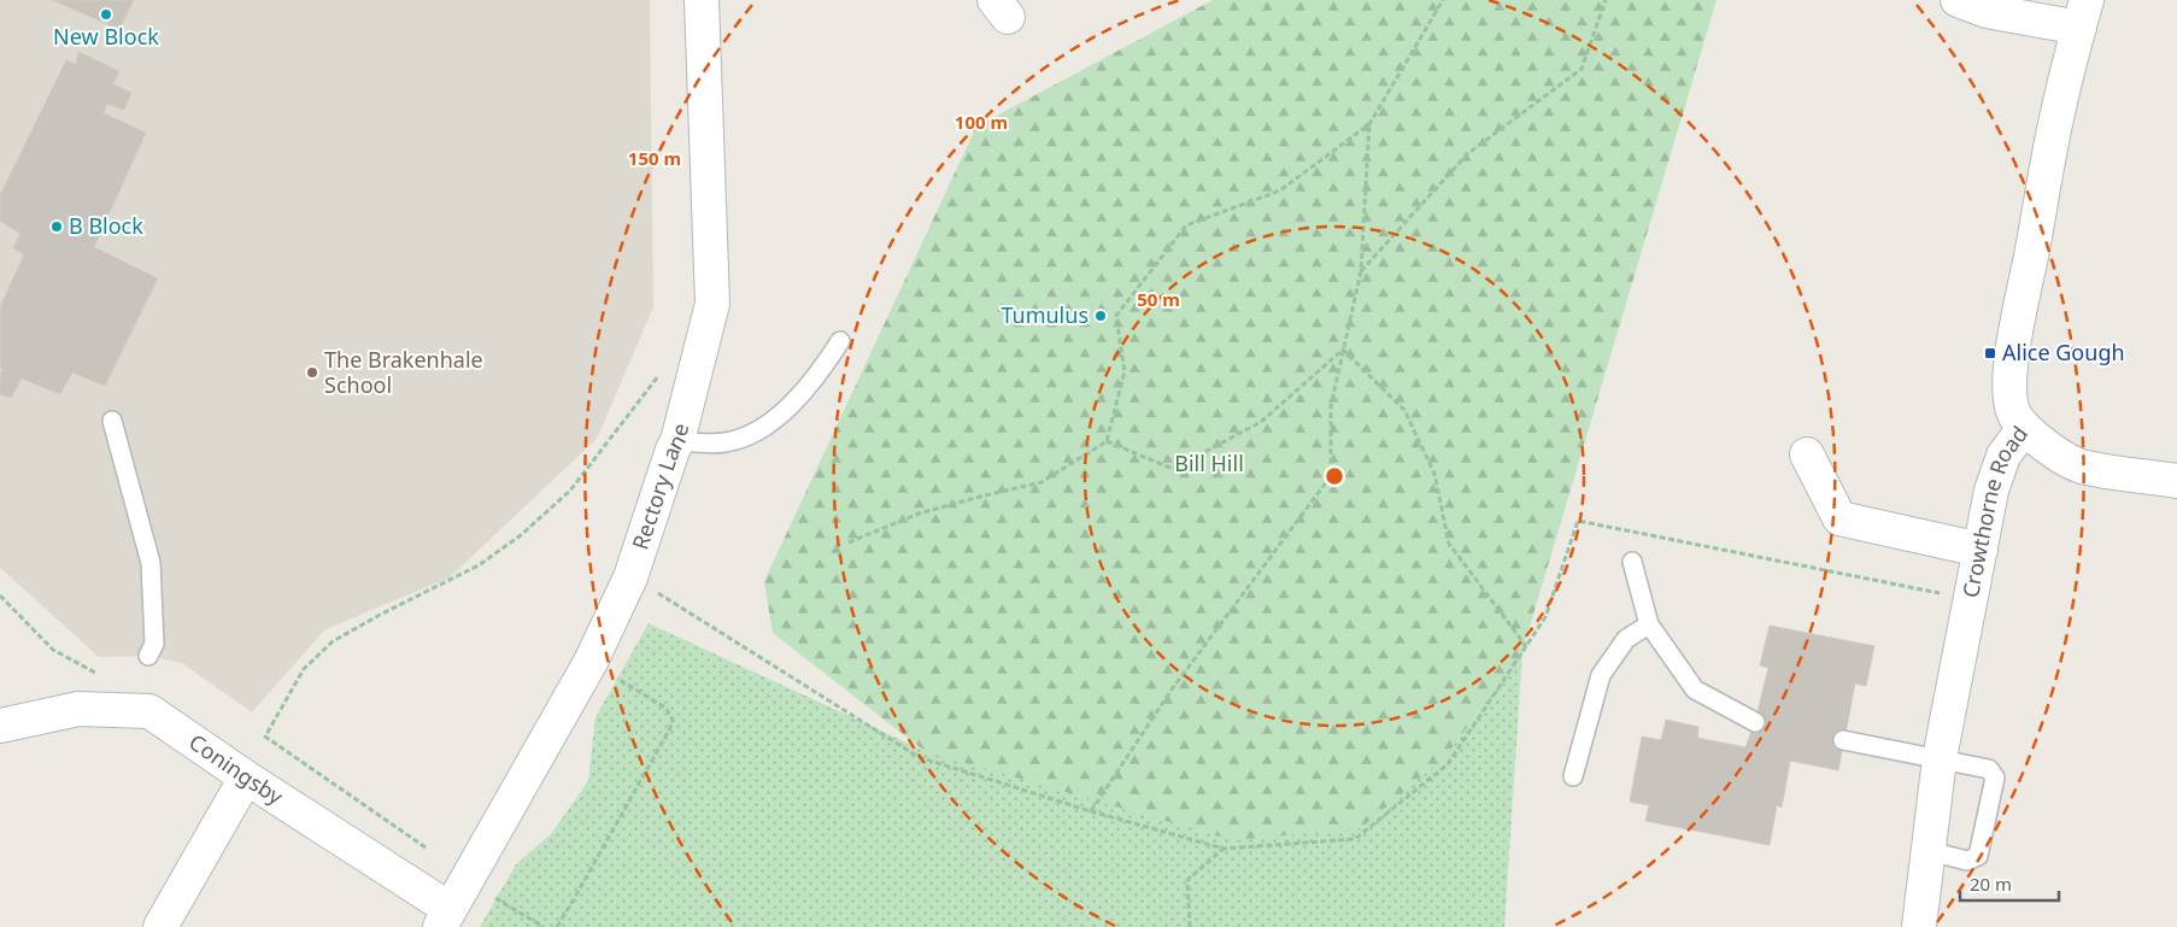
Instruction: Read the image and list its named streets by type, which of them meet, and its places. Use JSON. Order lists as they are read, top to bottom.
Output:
{
  "streets": {
    "street": ["Rectory Lane", "Crowthorne Road", "Coningsby"]
  },
  "crossings": [
    ["Rectory Lane", "Coningsby"]
  ],
  "parks": ["Bill Hill"],
  "places": {
    "other": [
      "New Block",
      "B Block",
      "Tumulus",
      "The Brakenhale School"
    ],
    "transit": ["Alice Gough"]
  },
  "scale_bar": "20 m",
  "rings": ["100 m", "150 m", "50 m"]
}
